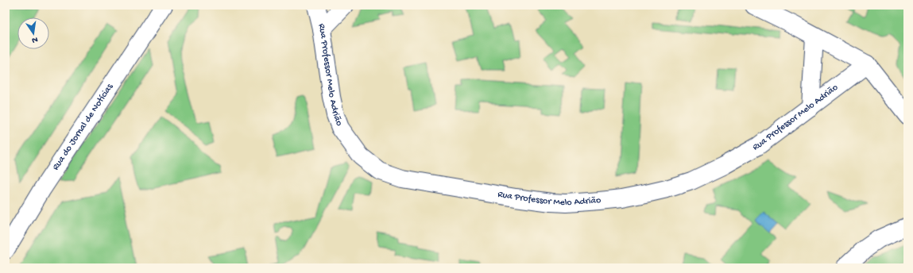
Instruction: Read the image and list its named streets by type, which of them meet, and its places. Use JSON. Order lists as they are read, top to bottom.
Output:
{
  "streets": {
    "street": ["Rua Professor Melo Adrião", "Rua do Jornal de Notícias"]
  },
  "north": "bottom"
}
